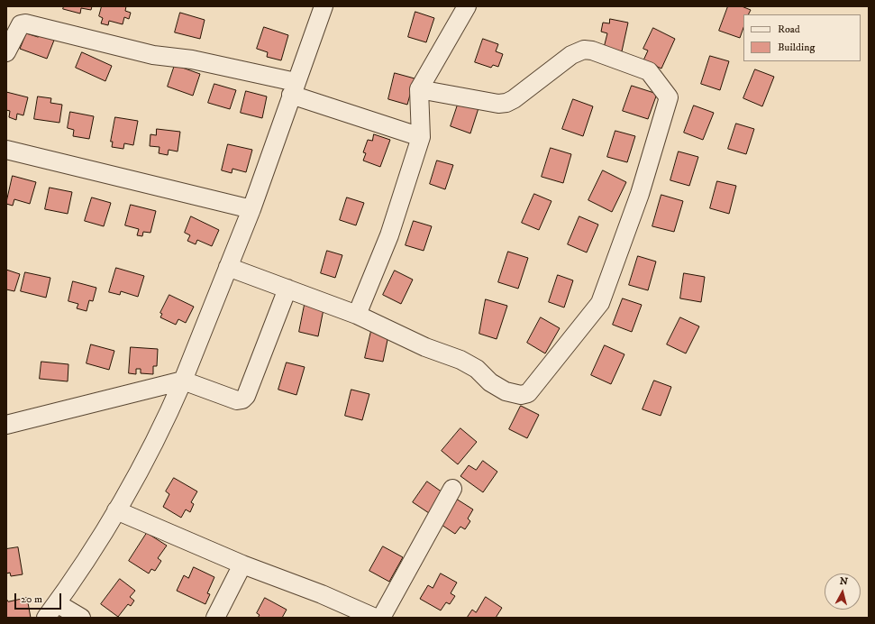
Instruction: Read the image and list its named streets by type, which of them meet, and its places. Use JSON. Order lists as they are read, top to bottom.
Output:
{
  "legend": ["Road", "Building"],
  "scale_bar": "20 m",
  "north": "top"
}
